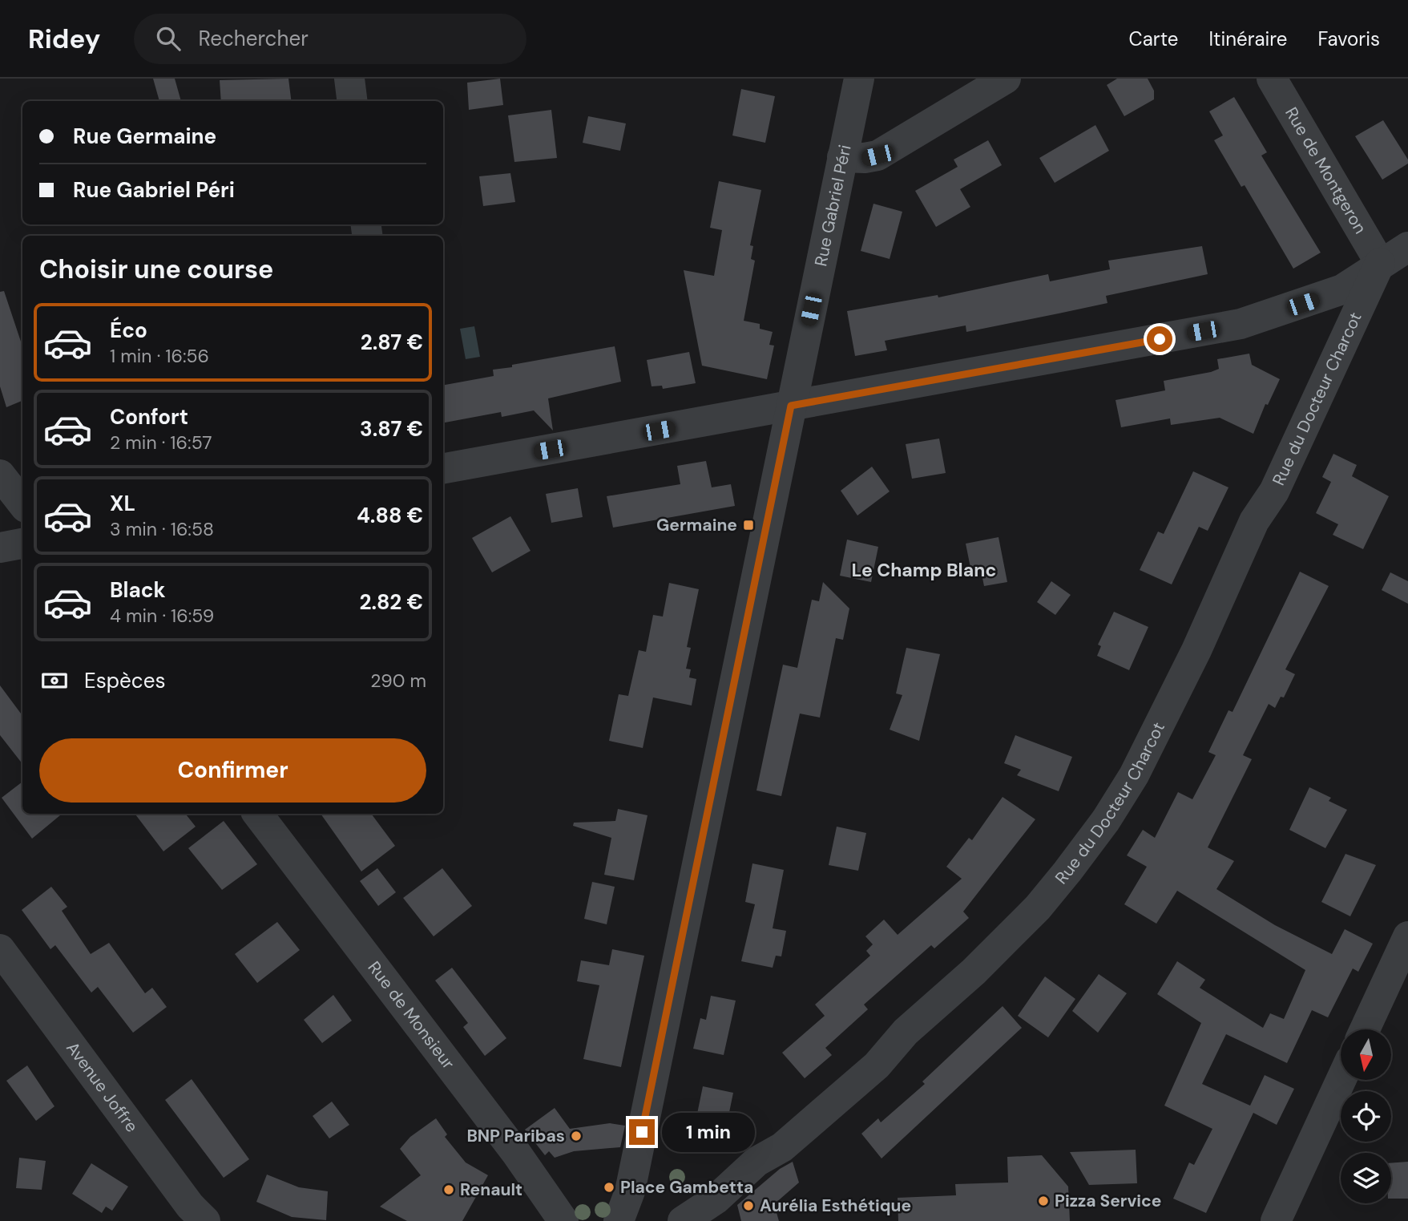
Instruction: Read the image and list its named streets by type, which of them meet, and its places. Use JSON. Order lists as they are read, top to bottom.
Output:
{
  "streets": {
    "street": [
      "Rue de Montgeron",
      "Rue Gabriel Péri",
      "Rue du Docteur Charcot",
      "Rue de Monsieur",
      "Avenue Joffre"
    ]
  },
  "crossings": [
    ["Rue de Montgeron", "Rue du Docteur Charcot"]
  ],
  "districts": ["Le Champ Blanc"],
  "places": {
    "transit": ["Germaine"],
    "other": [
      "BNP Paribas",
      "Place Gambetta",
      "Renault",
      "Pizza Service",
      "Aurélia Esthétique"
    ]
  },
  "north": "bottom",
  "page": {
    "header": "Ridey",
    "search": "Rechercher",
    "nav": ["Carte", "Itinéraire", "Favoris"],
    "banner": ["Rue Germaine", "Rue Gabriel Péri"],
    "heading": "Choisir une course",
    "list": [
      {
        "name": "Éco",
        "note": "1 min · 16:56",
        "value": "2.87 €"
      },
      {
        "name": "Confort",
        "note": "2 min · 16:57",
        "value": "3.87 €"
      },
      {
        "name": "XL",
        "note": "3 min · 16:58",
        "value": "4.88 €"
      },
      {
        "name": "Black",
        "note": "4 min · 16:59",
        "value": "2.82 €"
      }
    ],
    "pay": ["Espèces", "290 m"],
    "buttons": "Confirmer",
    "bubble": "1 min"
  }
}
